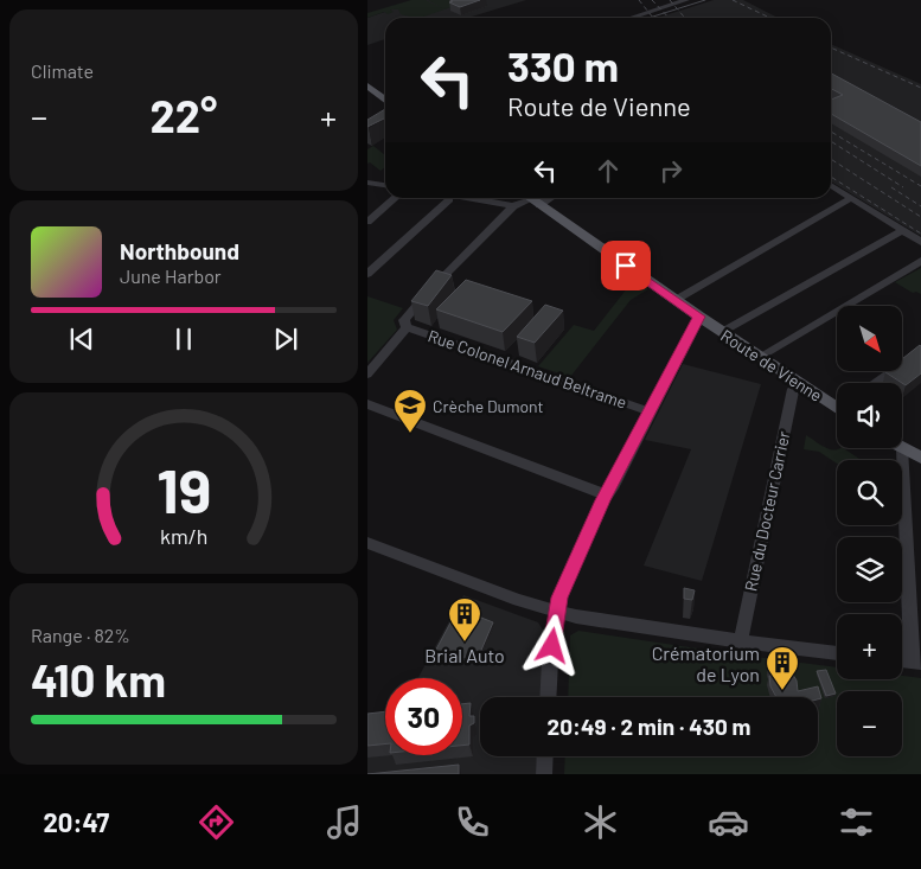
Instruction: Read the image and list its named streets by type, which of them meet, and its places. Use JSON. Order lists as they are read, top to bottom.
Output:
{
  "streets": {
    "main road": ["Route de Vienne"],
    "street": ["Rue Colonel Arnaud Beltrame", "Rue du Docteur Carrier"]
  },
  "crossings": [
    ["Route de Vienne", "Rue du Docteur Carrier"]
  ],
  "places": {
    "school or university": ["Crèche Dumont"],
    "building": ["Brial Auto", "Crématorium de Lyon"]
  },
  "north": "bottom right",
  "page": {
    "tile": [
      "Climate",
      ["Range · 82%", "410 km"]
    ],
    "turn": ["330 m", "Route de Vienne"],
    "heat": ["−", "22°", "+"],
    "song": ["Northbound", "June Harbor"],
    "map_buttons": ["+", "−"],
    "limit": "30",
    "trip": "20:49 · 2 min · 430 m",
    "tabs": "20:47",
    "gauge": ["19", "km/h"]
  }
}
